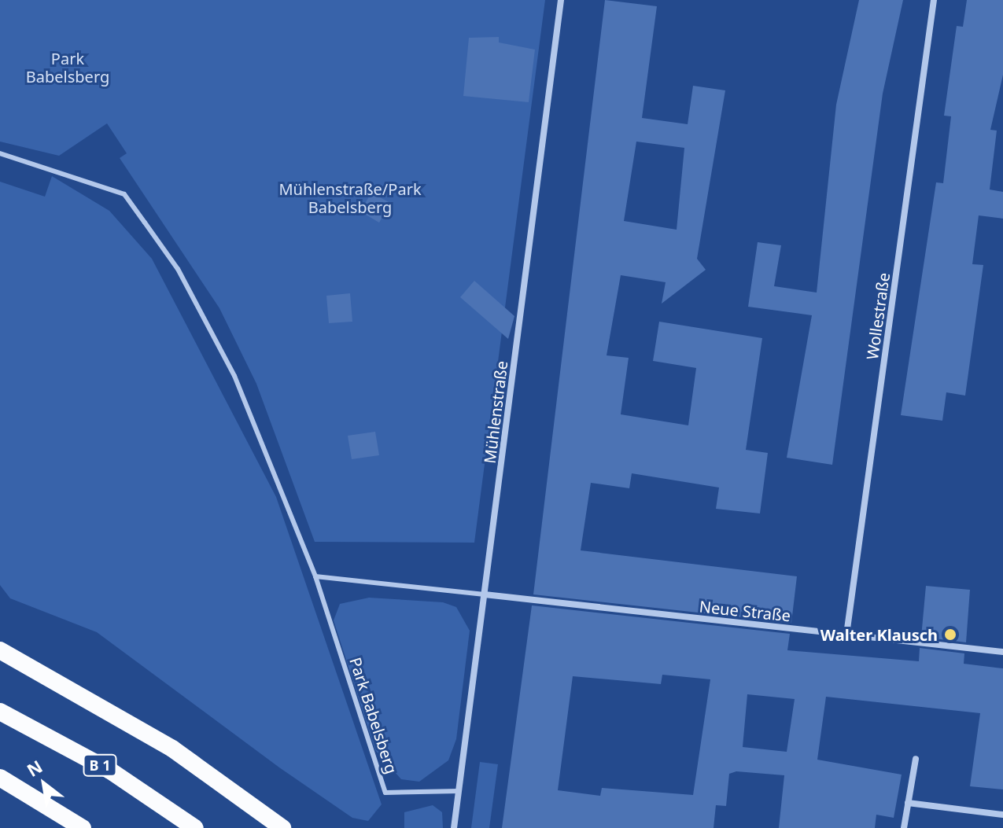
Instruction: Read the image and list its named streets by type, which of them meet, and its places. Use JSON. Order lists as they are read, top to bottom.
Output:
{
  "streets": {
    "highway": ["B 1"],
    "street": ["Wollestraße", "Mühlenstraße", "Neue Straße"],
    "lane": ["Park Babelsberg"]
  },
  "crossings": [
    ["Wollestraße", "Neue Straße"],
    ["Mühlenstraße", "Neue Straße"],
    ["Mühlenstraße", "Park Babelsberg"]
  ],
  "parks": ["Park Babelsberg", "Mühlenstraße/Park Babelsberg"],
  "places": ["Walter Klausch"],
  "north": "top left"
}
